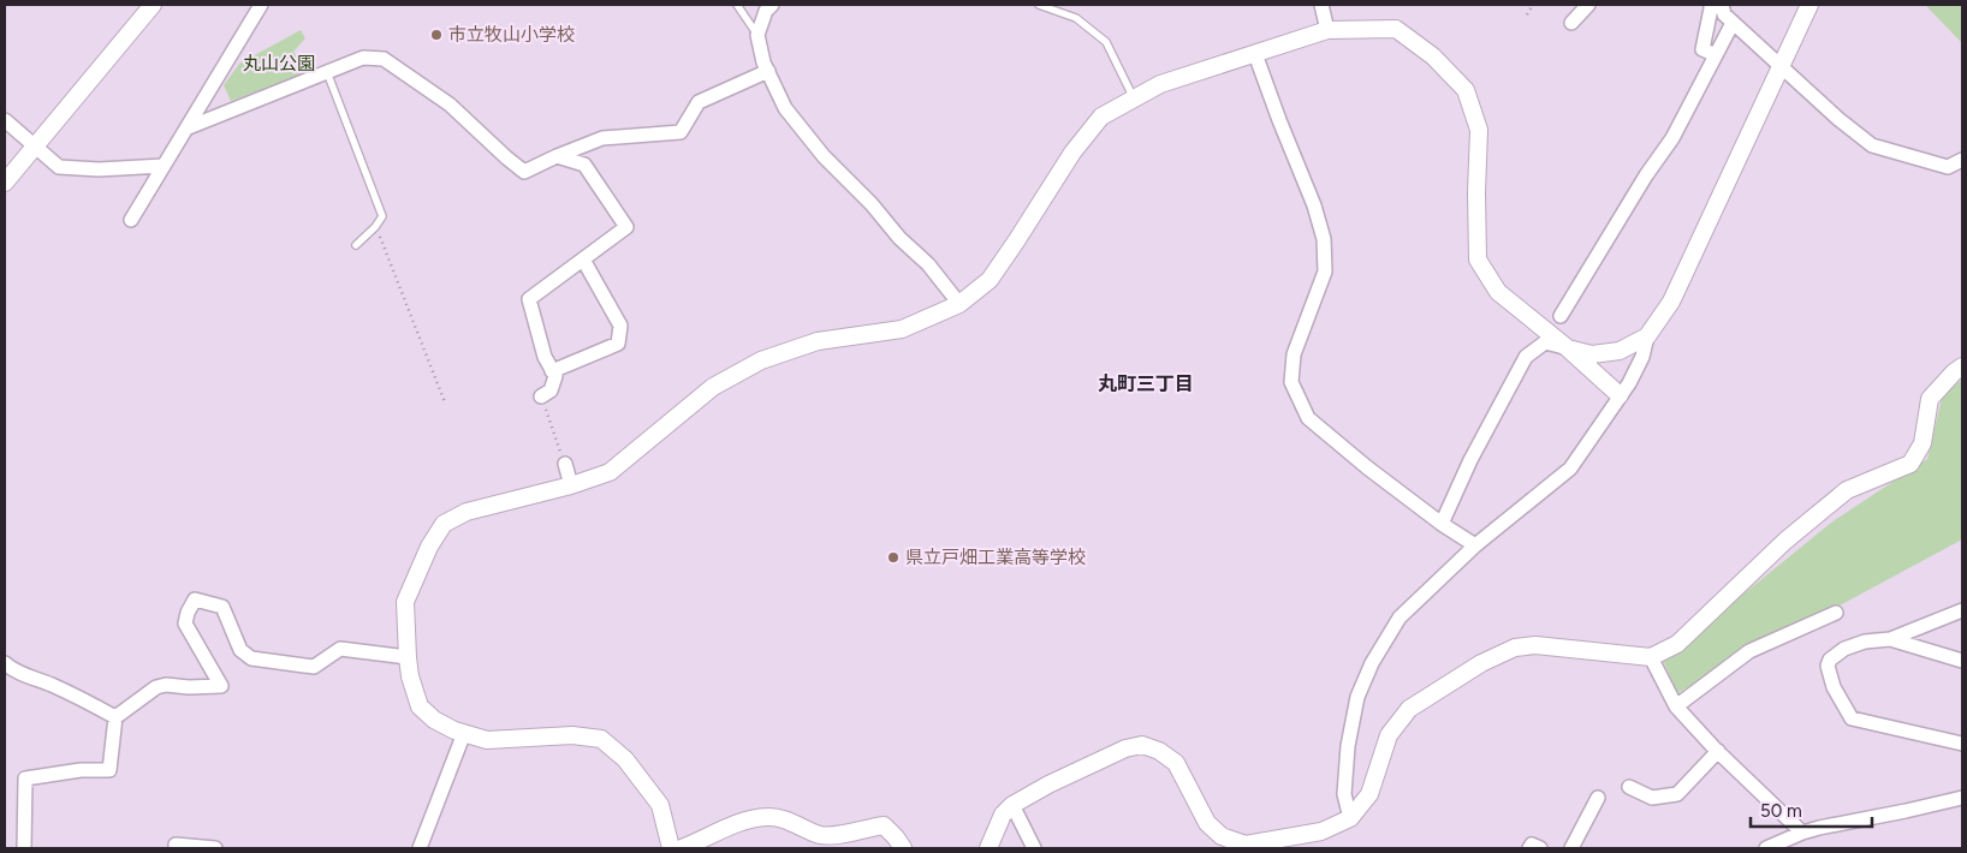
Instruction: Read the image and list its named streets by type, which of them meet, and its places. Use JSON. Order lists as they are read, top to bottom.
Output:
{
  "districts": ["丸町三丁目"],
  "parks": ["丸山公園"],
  "places": ["市立牧山小学校", "県立戸畑工業高等学校"],
  "scale_bar": "50 m"
}
